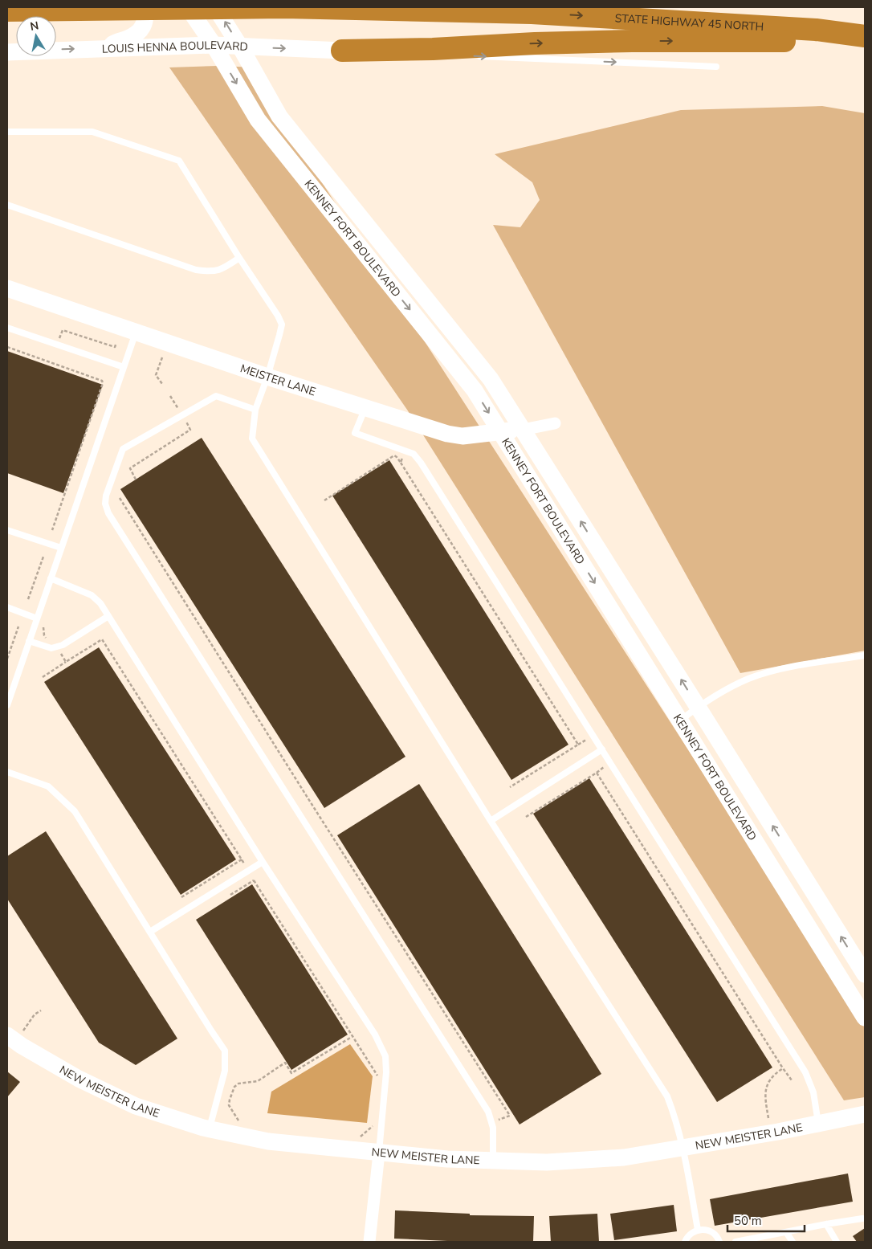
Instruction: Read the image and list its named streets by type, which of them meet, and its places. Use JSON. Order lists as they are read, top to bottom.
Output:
{
  "streets": {
    "highway": ["STATE HIGHWAY 45 NORTH"],
    "street": [
      "LOUIS HENNA BOULEVARD",
      "KENNEY FORT BOULEVARD",
      "MEISTER LANE",
      "NEW MEISTER LANE"
    ]
  },
  "crossings": [
    ["LOUIS HENNA BOULEVARD", "KENNEY FORT BOULEVARD"],
    ["KENNEY FORT BOULEVARD", "MEISTER LANE"]
  ],
  "one_way": ["LOUIS HENNA BOULEVARD"],
  "scale_bar": "50 m",
  "north": "top"
}
